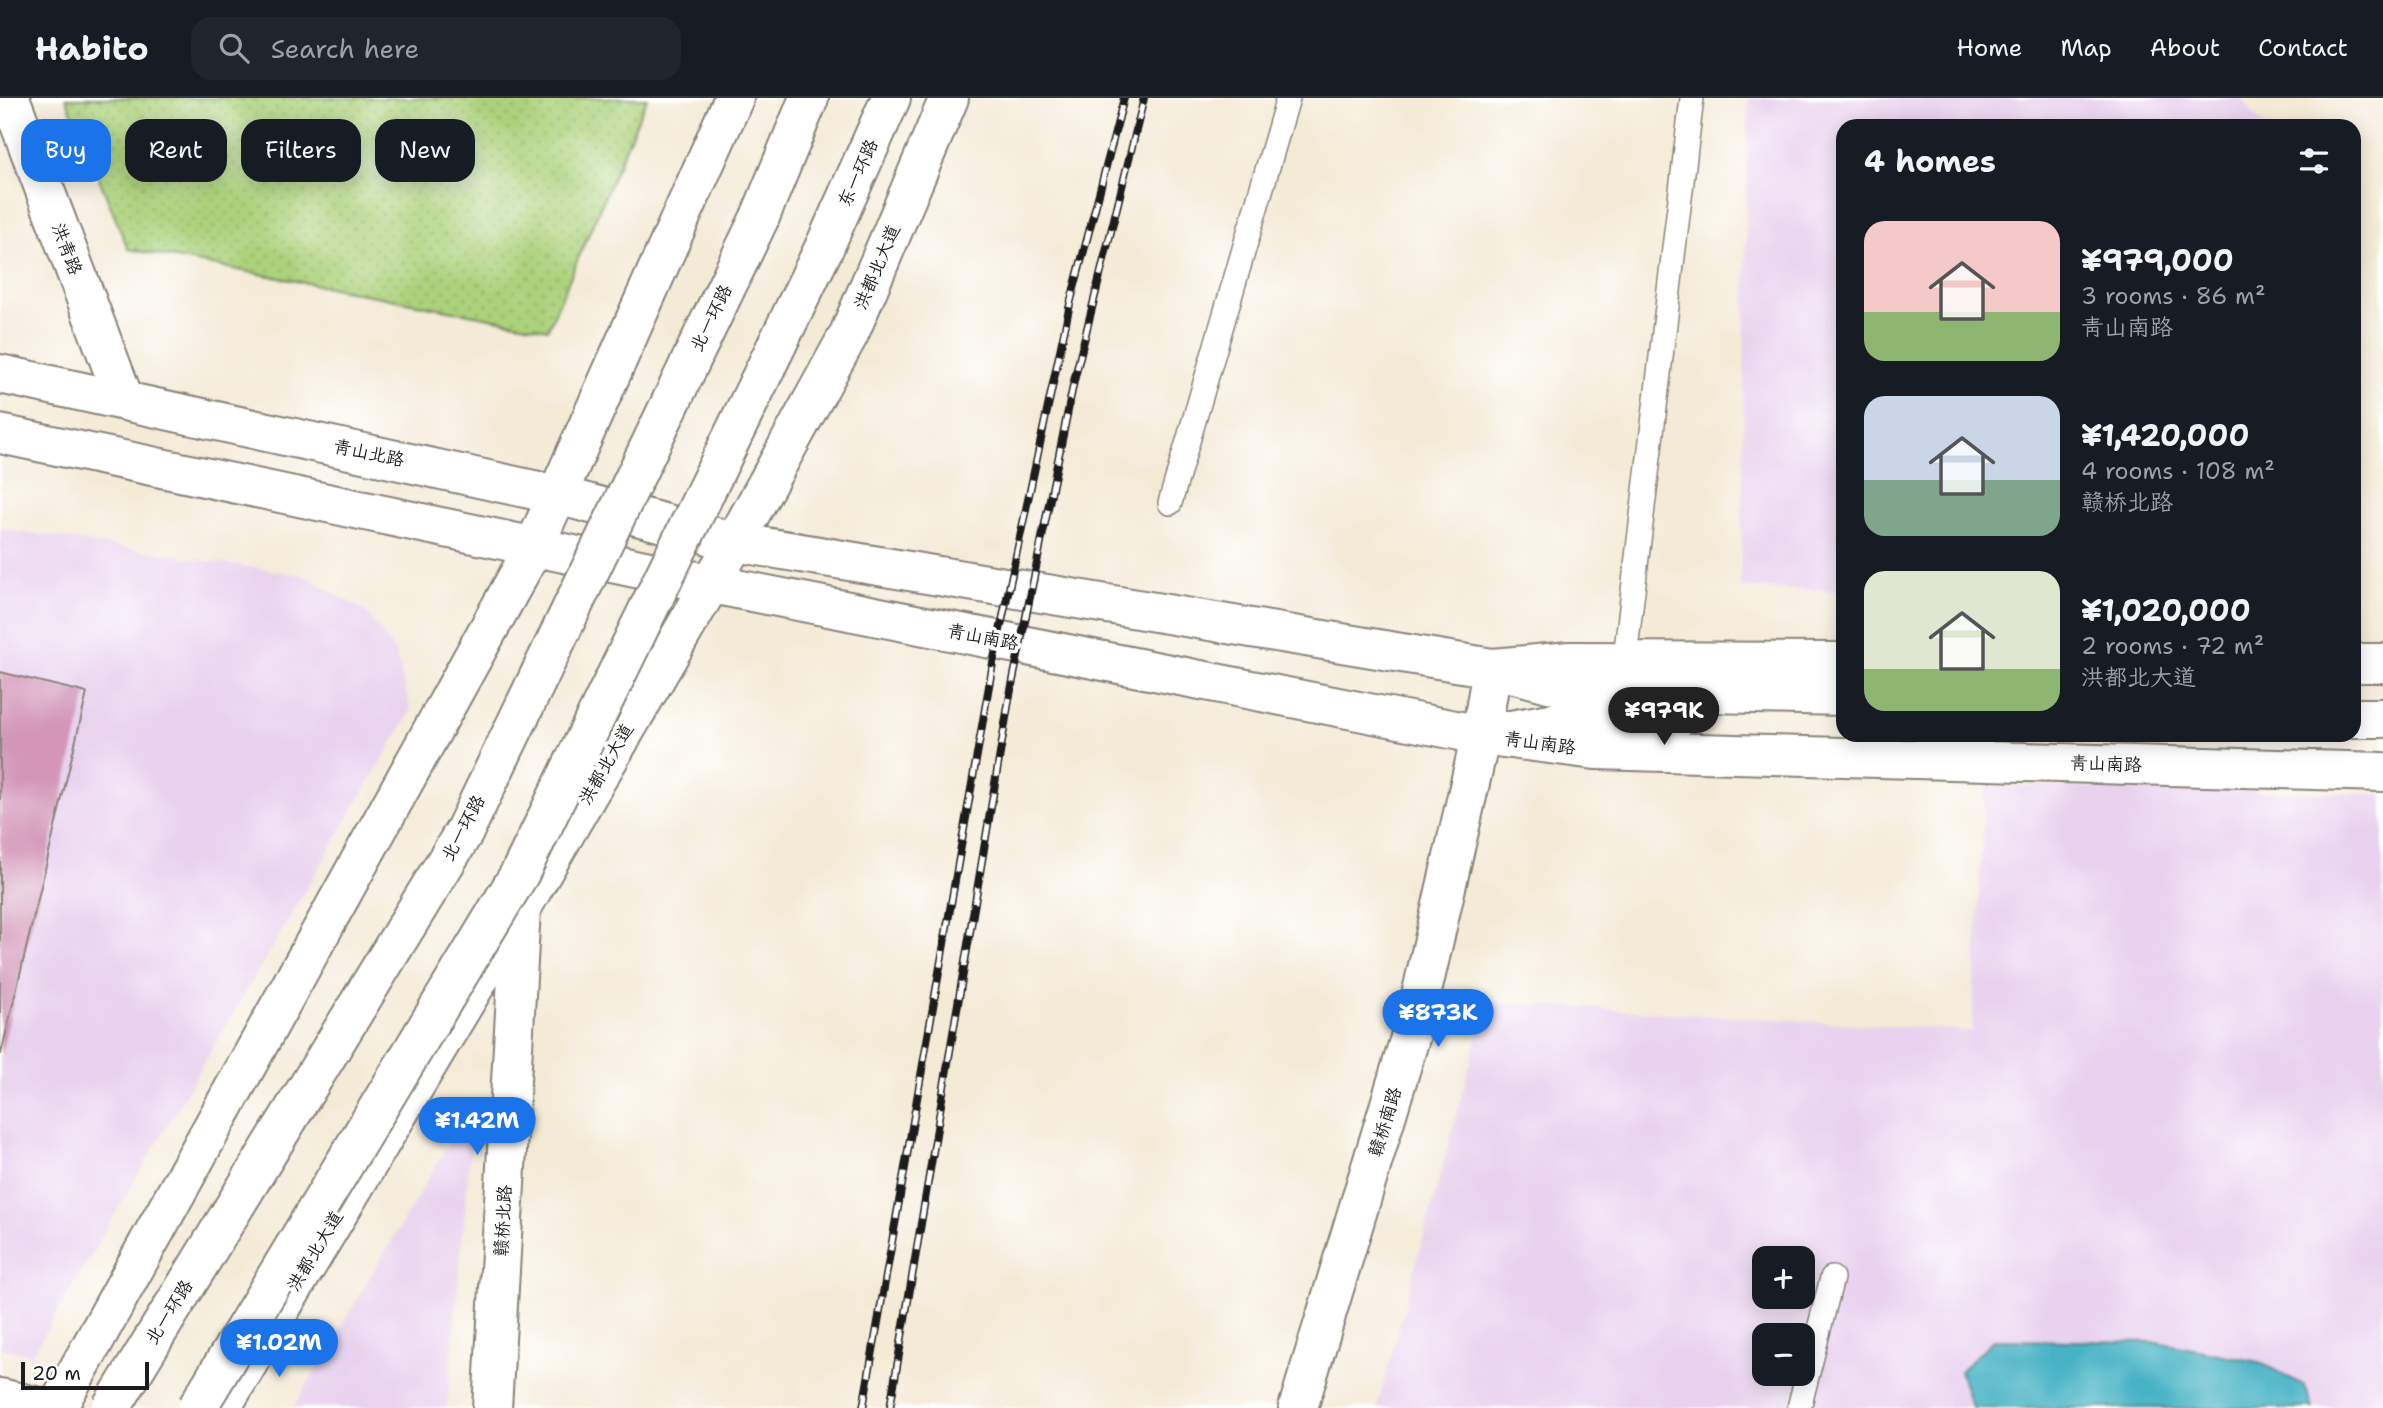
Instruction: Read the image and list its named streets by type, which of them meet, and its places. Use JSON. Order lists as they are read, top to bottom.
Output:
{
  "streets": {
    "main road": [
      "东一环路",
      "洪青路",
      "洪都北大道",
      "北一环路",
      "青山北路",
      "青山南路",
      "赣桥南路",
      "赣桥北路"
    ]
  },
  "crossings": [
    ["洪青路", "青山北路"],
    ["洪都北大道", "青山北路"],
    ["洪都北大道", "青山南路"],
    ["洪都北大道", "赣桥北路"],
    ["青山南路", "赣桥南路"]
  ],
  "scale_bar": "20 m",
  "page": {
    "header": "Habito",
    "search": "Search here",
    "nav": [
      "Home",
      "Map",
      "About",
      "Contact"
    ],
    "chip": [
      "Buy",
      "Rent",
      "Filters",
      "New"
    ],
    "heading": "4 homes",
    "list": [
      {
        "name": "¥979,000",
        "note": "3 rooms · 86 m² · 青山南路"
      },
      {
        "name": "¥1,420,000",
        "note": "4 rooms · 108 m² · 赣桥北路"
      },
      {
        "name": "¥1,020,000",
        "note": "2 rooms · 72 m² · 洪都北大道"
      }
    ],
    "price": [
      "¥979K",
      "¥873K",
      "¥1.42M",
      "¥1.02M"
    ],
    "map_buttons": ["+", "−"],
    "scale": "20 m"
  }
}
